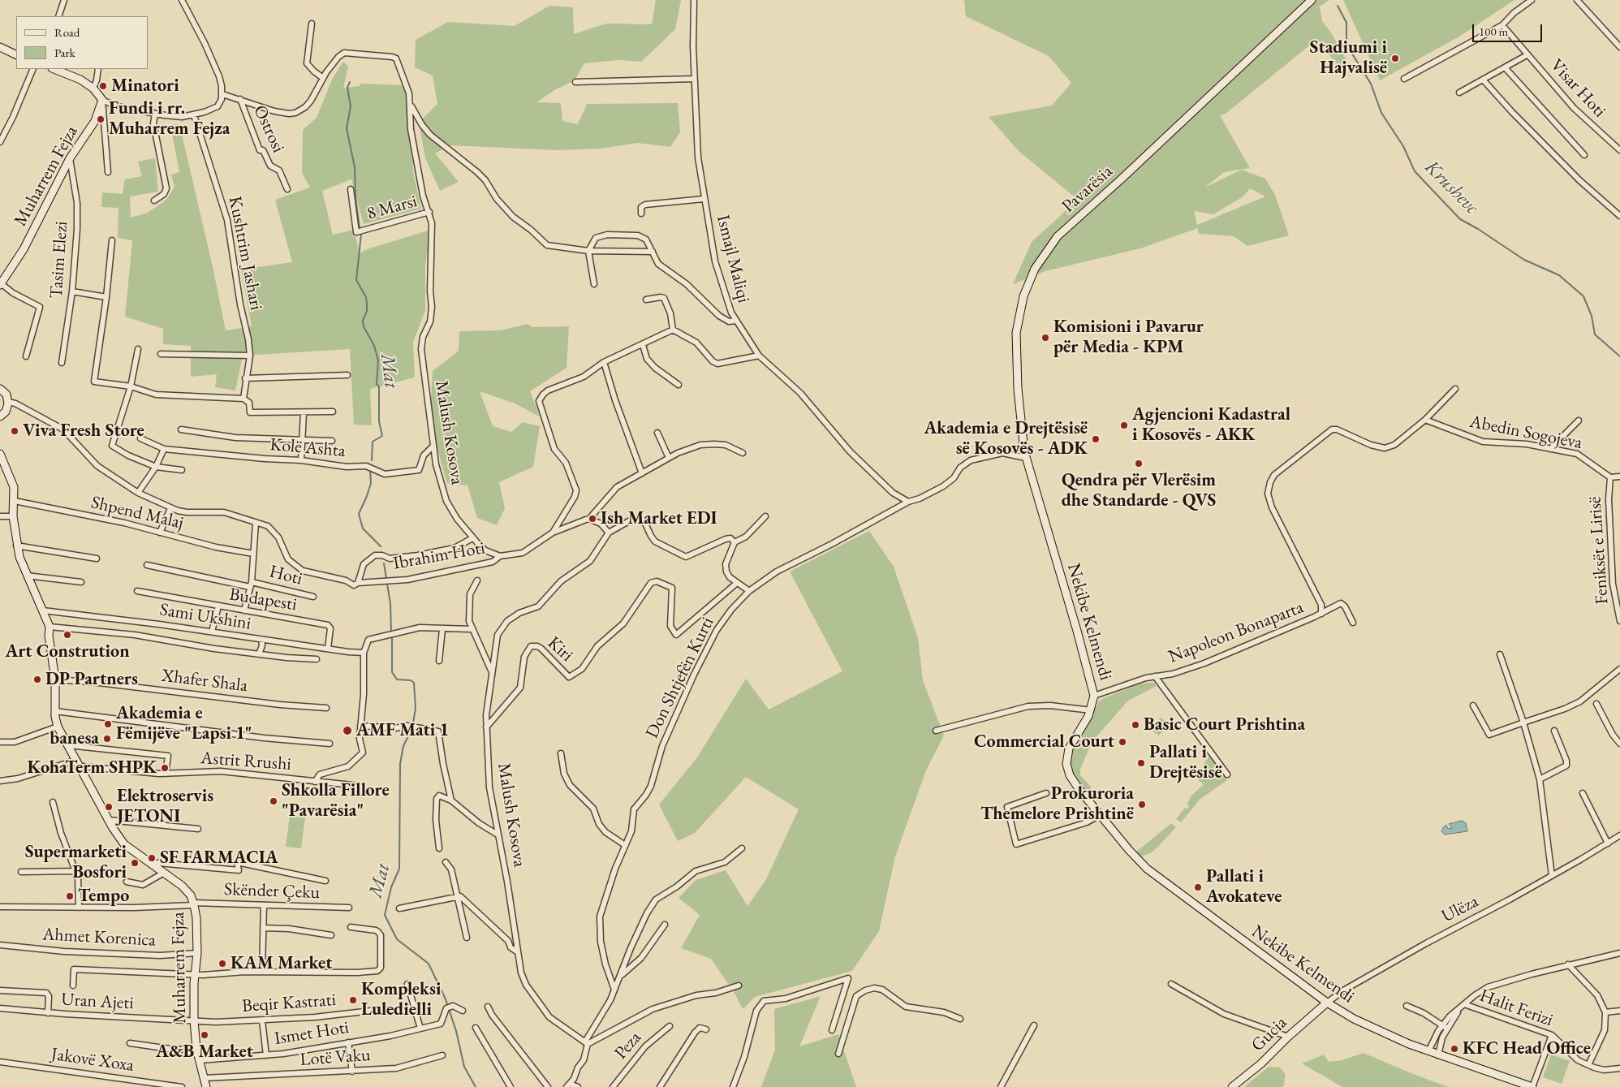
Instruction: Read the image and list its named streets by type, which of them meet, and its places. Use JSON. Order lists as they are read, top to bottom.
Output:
{
  "streets": {
    "street": [
      "Visar Hoti",
      "Ostrosi",
      "Muharrem Fejza",
      "Pavarësia",
      "8 Marsi",
      "Kushtrim Jashari",
      "Ismajl Maliqi",
      "Tasim Elezi",
      "Malush Kosova",
      "Abedin Sogojeva",
      "Kolë Ashta",
      "Shpend Malaj",
      "Feniksët e Lirisë",
      "Ibrahim Hoti",
      "Hoti",
      "Budapesti",
      "Sami Ukshini",
      "Nekibe Kelmendi",
      "Napoleon Bonaparta",
      "Kiri",
      "Don Shtjefën Kurti",
      "Xhafer Shala",
      "Astrit Rrushi",
      "Skënder Çeku",
      "Ulëza",
      "Ahmet Korenica",
      "Uran Ajeti",
      "Beqir Kastrati",
      "Halit Ferizi",
      "Ismet Hoti",
      "Gucia",
      "Peza",
      "Lotë Vaku",
      "Jakovë Xoxa"
    ]
  },
  "crossings": [
    ["Ostrosi", "Malush Kosova"],
    ["Muharrem Fejza", "Tasim Elezi"],
    ["Muharrem Fejza", "Shpend Malaj"],
    ["Muharrem Fejza", "Sami Ukshini"],
    ["Muharrem Fejza", "Xhafer Shala"],
    ["Muharrem Fejza", "Astrit Rrushi"],
    ["Muharrem Fejza", "Skënder Çeku"],
    ["Muharrem Fejza", "Ahmet Korenica"],
    ["Muharrem Fejza", "Uran Ajeti"],
    ["Muharrem Fejza", "Beqir Kastrati"],
    ["Muharrem Fejza", "Ismet Hoti"],
    ["Muharrem Fejza", "Lotë Vaku"],
    ["Pavarësia", "Nekibe Kelmendi"],
    ["Pavarësia", "Don Shtjefën Kurti"],
    ["8 Marsi", "Malush Kosova"],
    ["Ismajl Maliqi", "Don Shtjefën Kurti"],
    ["Malush Kosova", "Kolë Ashta"],
    ["Malush Kosova", "Ibrahim Hoti"],
    ["Malush Kosova", "Kiri"],
    ["Abedin Sogojeva", "Feniksët e Lirisë"],
    ["Budapesti", "Sami Ukshini"],
    ["Nekibe Kelmendi", "Napoleon Bonaparta"],
    ["Nekibe Kelmendi", "Ulëza"],
    ["Nekibe Kelmendi", "Halit Ferizi"],
    ["Nekibe Kelmendi", "Gucia"],
    ["Ulëza", "Gucia"],
    ["Uran Ajeti", "Beqir Kastrati"]
  ],
  "water": ["Krushevc", "Mat"],
  "places": [
    "Stadiumi i Hajvalisë",
    "Minatori",
    "Fundi i rr. Muharrem Fejza",
    "Komisioni i Pavarur për Media - KPM",
    "Agjencioni Kadastral i Kosovës - AKK",
    "Viva Fresh Store",
    "Akademia e Drejtësisë së Kosovës - ADK",
    "Qendra për Vlerësim dhe Standarde - QVS",
    "Ish Market EDI",
    "Art Constrution",
    "DP Partners",
    "Akademia e Fëmijëve \"Lapsi 1\"",
    "Basic Court Prishtina",
    "AMF Mati 1",
    "banesa",
    "Commercial Court",
    "Pallati i Drejtësisë",
    "KohaTerm SHPK",
    "Shkolla Fillore \"Pavarësia\"",
    "Prokuroria Themelore Prishtinë",
    "Elektroservis JETONI",
    "SF FARMACIA",
    "Supermarketi Bosfori",
    "Pallati i Avokateve",
    "Tempo",
    "KAM Market",
    "Kompleksi Luledielli",
    "A&B Market",
    "KFC Head Office"
  ],
  "legend": ["Road", "Park"],
  "scale_bar": "100 m"
}
